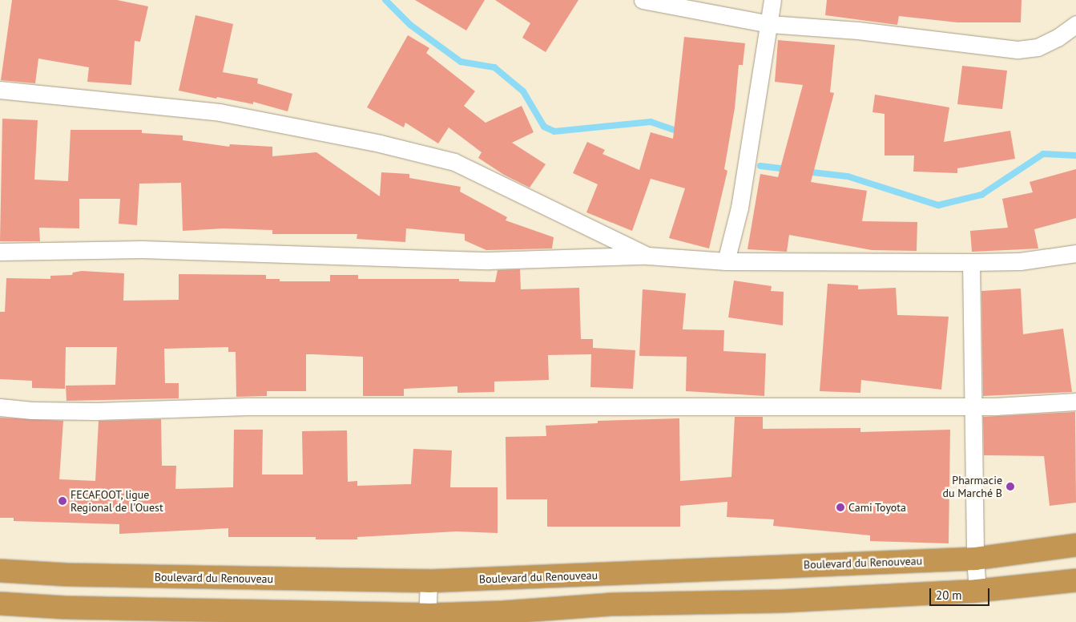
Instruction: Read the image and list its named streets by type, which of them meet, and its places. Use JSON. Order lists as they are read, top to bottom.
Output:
{
  "streets": {
    "highway": ["Boulevard du Renouveau"]
  },
  "places": ["Pharmacie du Marché B", "FECAFOOT, ligue Regional de l'Ouest", "Cami Toyota"],
  "scale_bar": "20 m"
}
